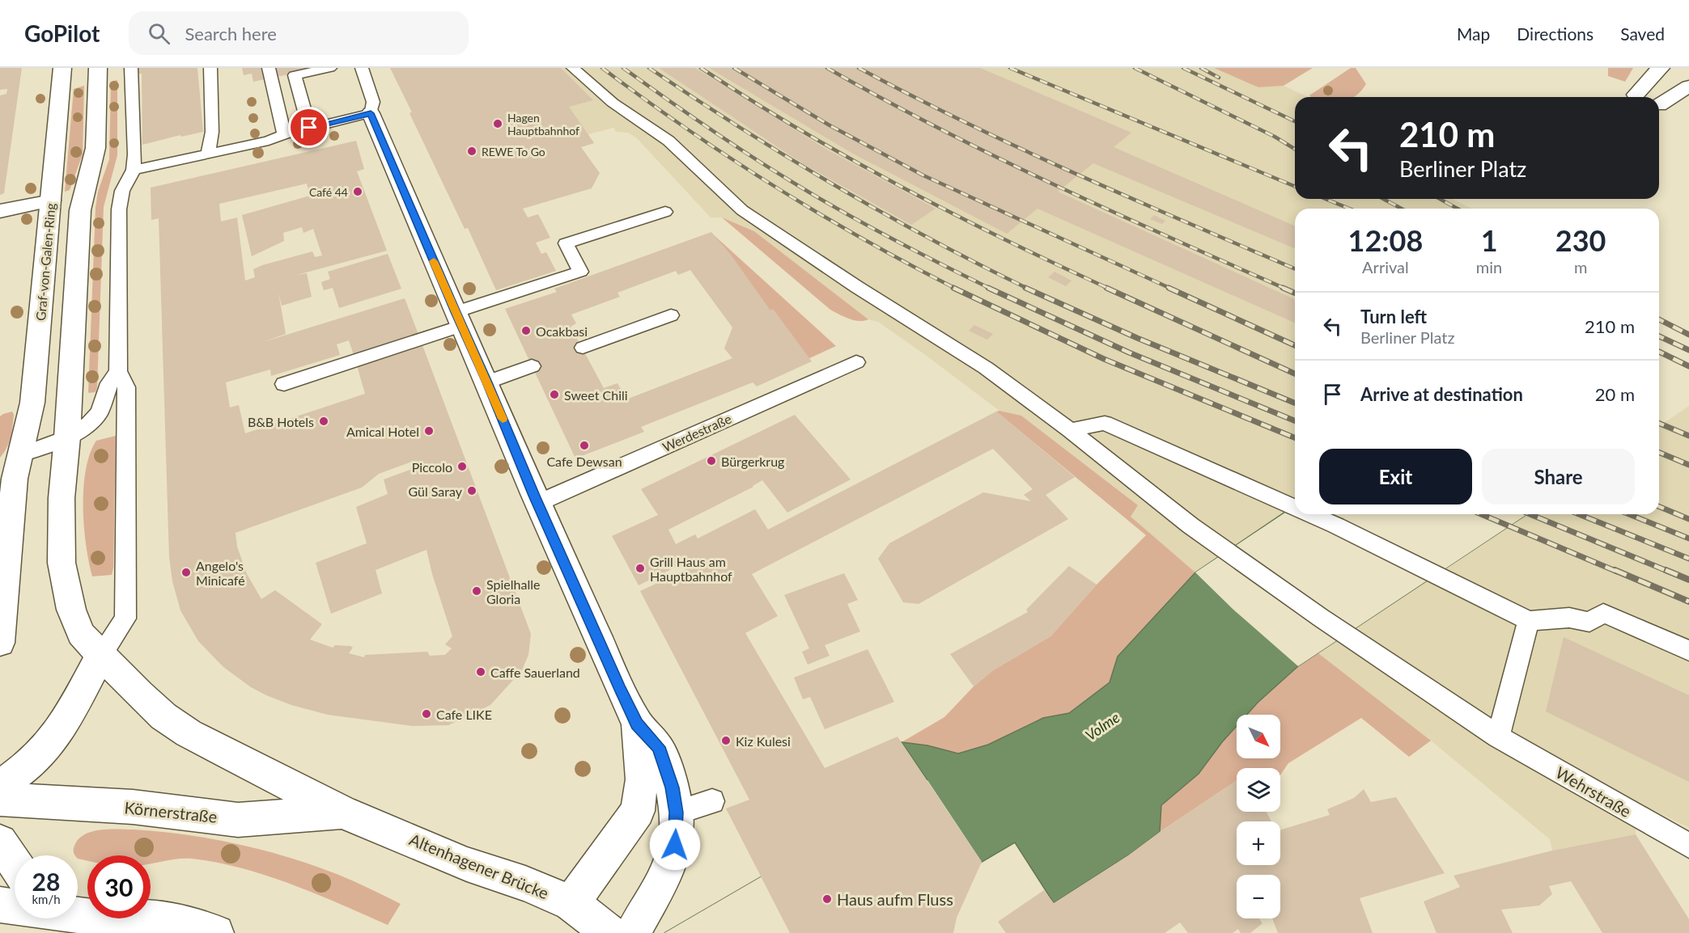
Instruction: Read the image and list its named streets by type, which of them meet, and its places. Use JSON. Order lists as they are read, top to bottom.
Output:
{
  "streets": {
    "street": ["Graf-von-Galen-Ring", "Körnerstraße", "Altenhagener Brücke"],
    "lane": ["Werdestraße", "Wehrstraße"]
  },
  "crossings": [
    ["Körnerstraße", "Altenhagener Brücke"]
  ],
  "water": ["Volme"],
  "places": [
    "Hagen Hauptbahnhof",
    "REWE To Go",
    "Café 44",
    "Ocakbasi",
    "Sweet Chili",
    "B&B Hotels",
    "Amical Hotel",
    "Cafe Dewsan",
    "Bürgerkrug",
    "Piccolo",
    "Gül Saray",
    "Grill Haus am Hauptbahnhof",
    "Angelo's Minicafé",
    "Spielhalle Gloria",
    "Caffe Sauerland",
    "Cafe LIKE",
    "Kiz Kulesi",
    "Haus aufm Fluss"
  ],
  "north": "bottom right",
  "page": {
    "header": "GoPilot",
    "search": "Search here",
    "nav": ["Map", "Directions", "Saved"],
    "turn": ["210 m", "Berliner Platz"],
    "eta": [
      "12:08",
      "Arrival",
      "1",
      "min",
      "230",
      "m"
    ],
    "list": [
      {
        "name": "Turn left",
        "note": "Berliner Platz",
        "value": "210 m"
      },
      {
        "name": "Arrive at destination",
        "value": "20 m"
      }
    ],
    "buttons": ["Exit", "Share"],
    "map_buttons": ["+", "−"],
    "speed": "28 km/h",
    "limit": "30"
  }
}
